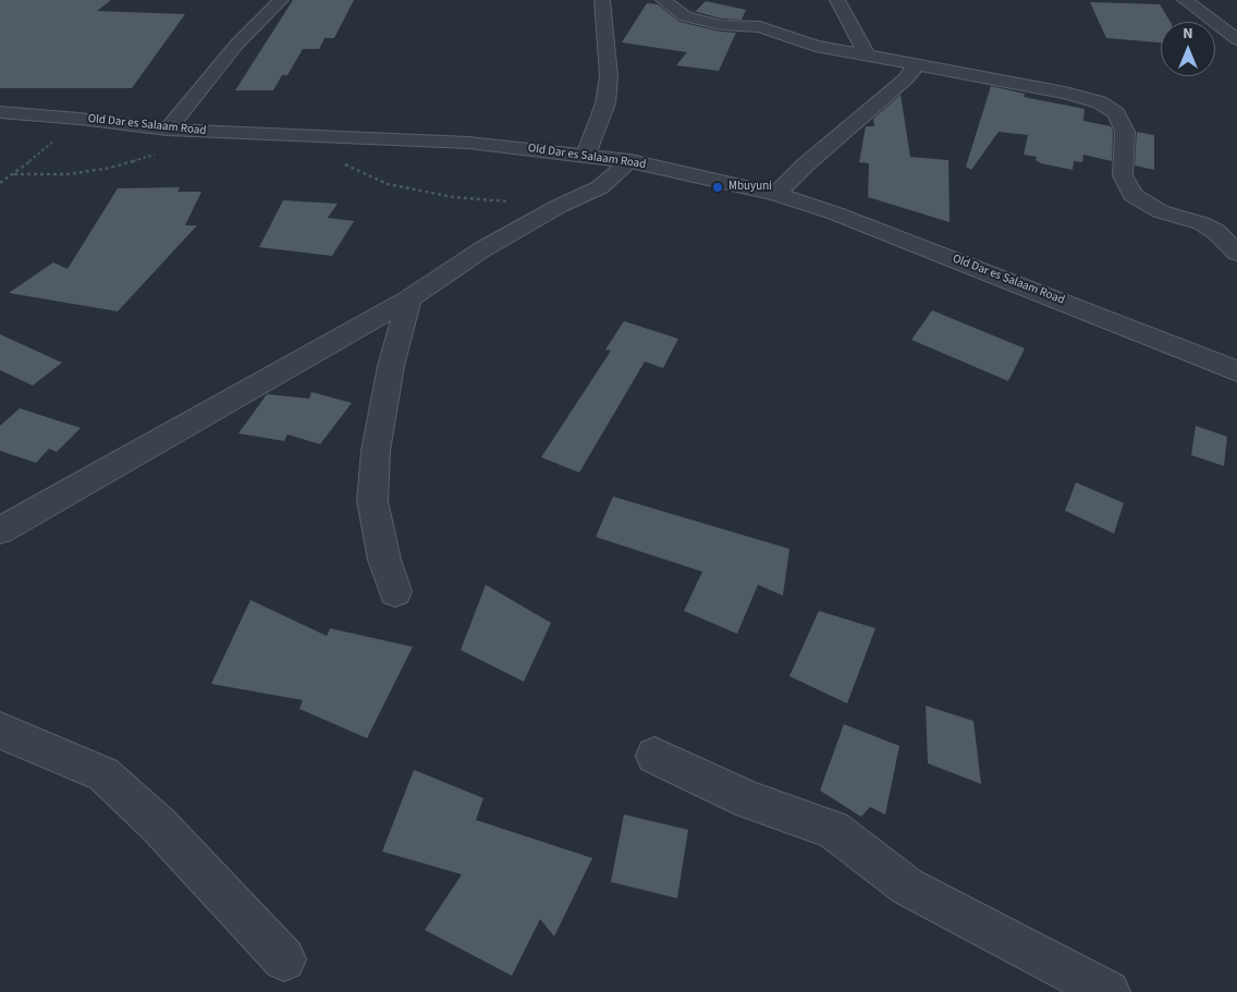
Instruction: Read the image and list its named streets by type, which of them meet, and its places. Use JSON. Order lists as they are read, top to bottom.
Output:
{
  "streets": {
    "street": ["Old Dar es Salaam Road"]
  },
  "places": ["Mbuyuni"],
  "north": "top"
}
